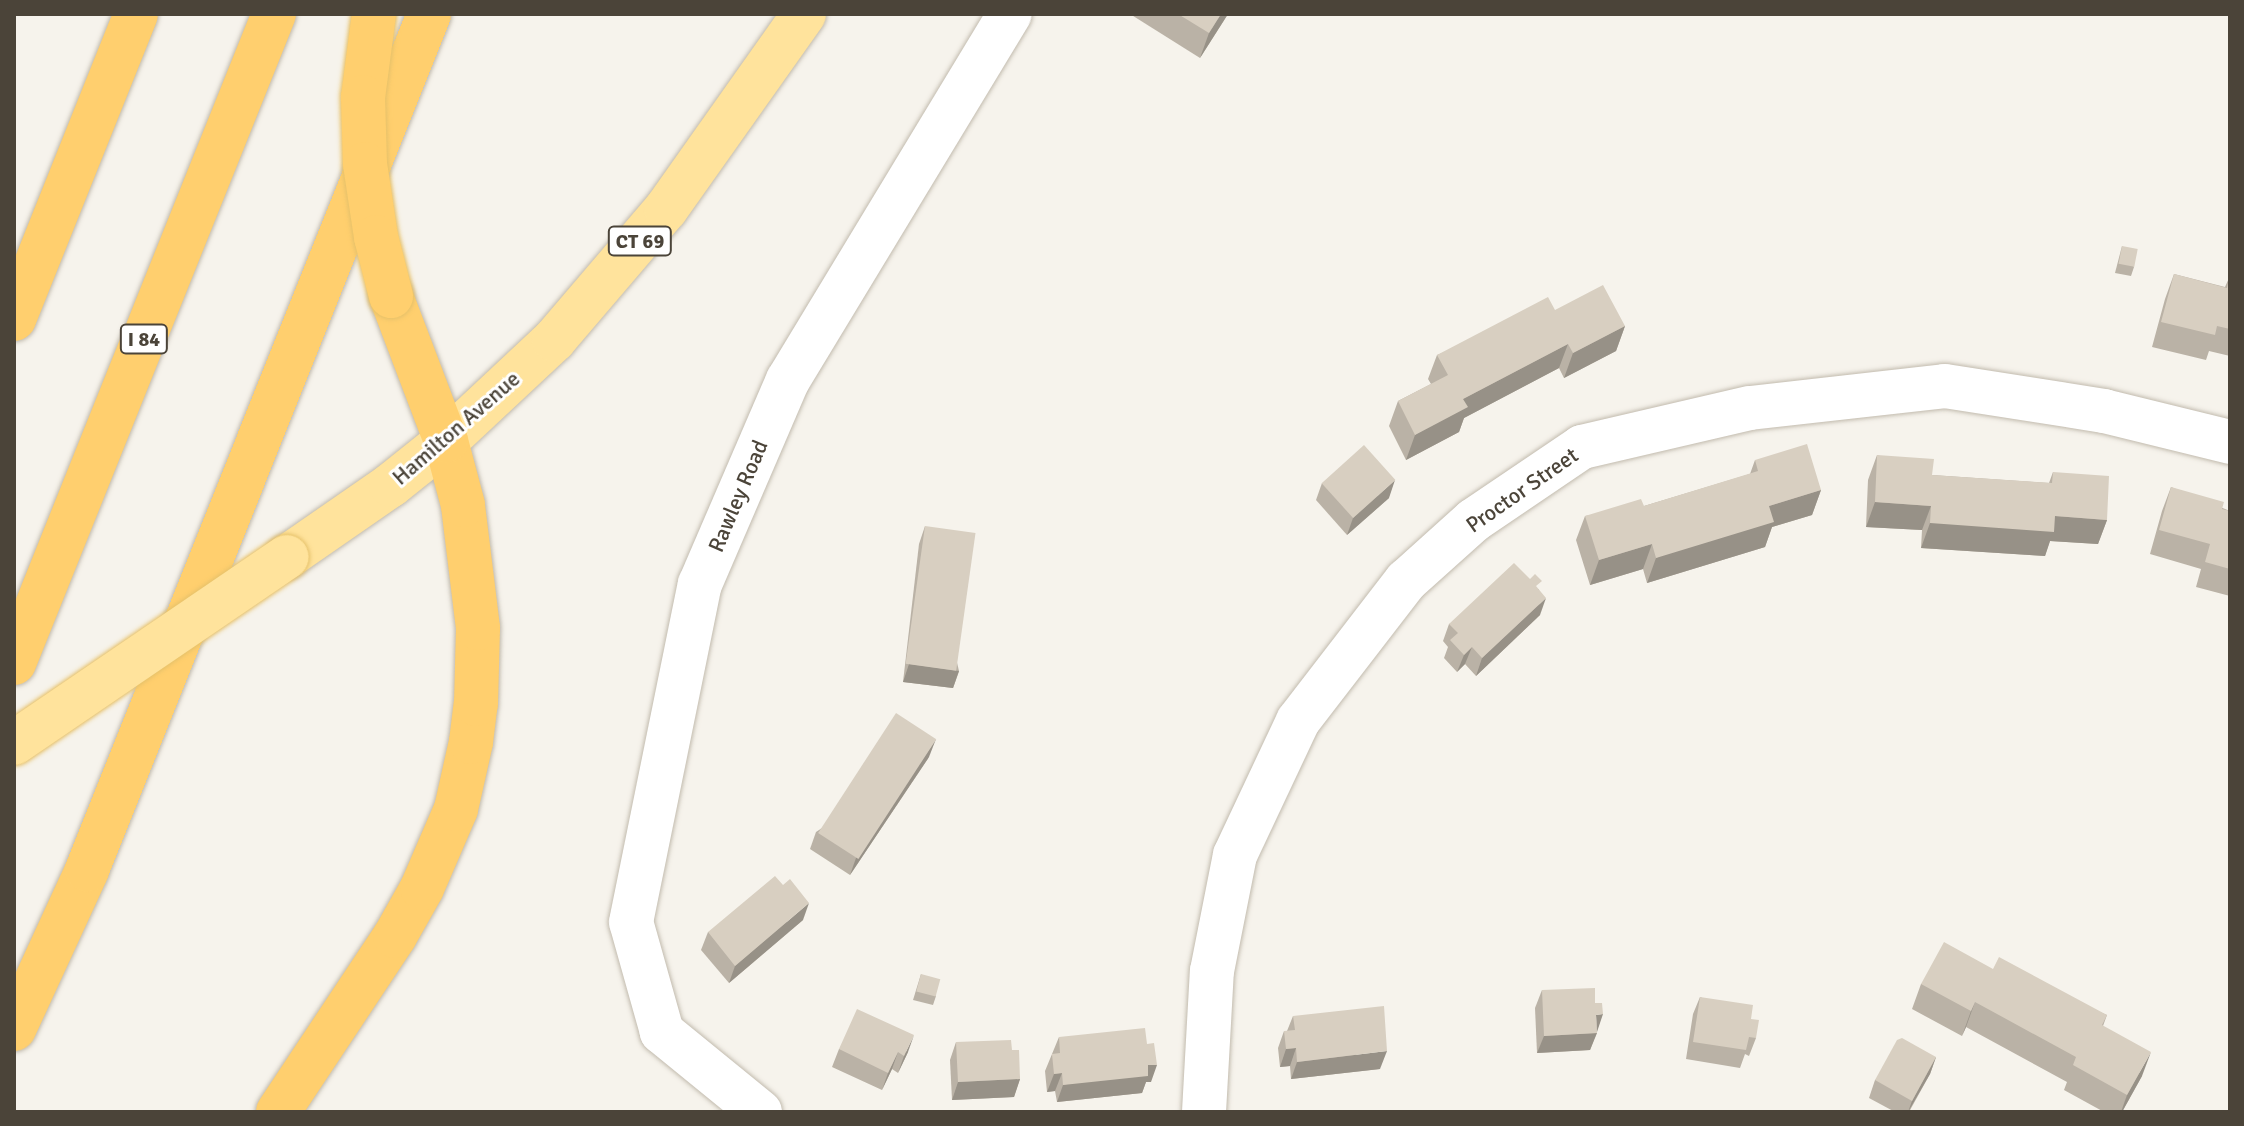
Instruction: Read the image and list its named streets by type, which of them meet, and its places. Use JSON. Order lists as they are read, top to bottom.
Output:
{
  "streets": {
    "highway": ["I 84"],
    "main road": ["CT 69", "Hamilton Avenue"],
    "street": ["Proctor Street", "Rawley Road"]
  }
}
